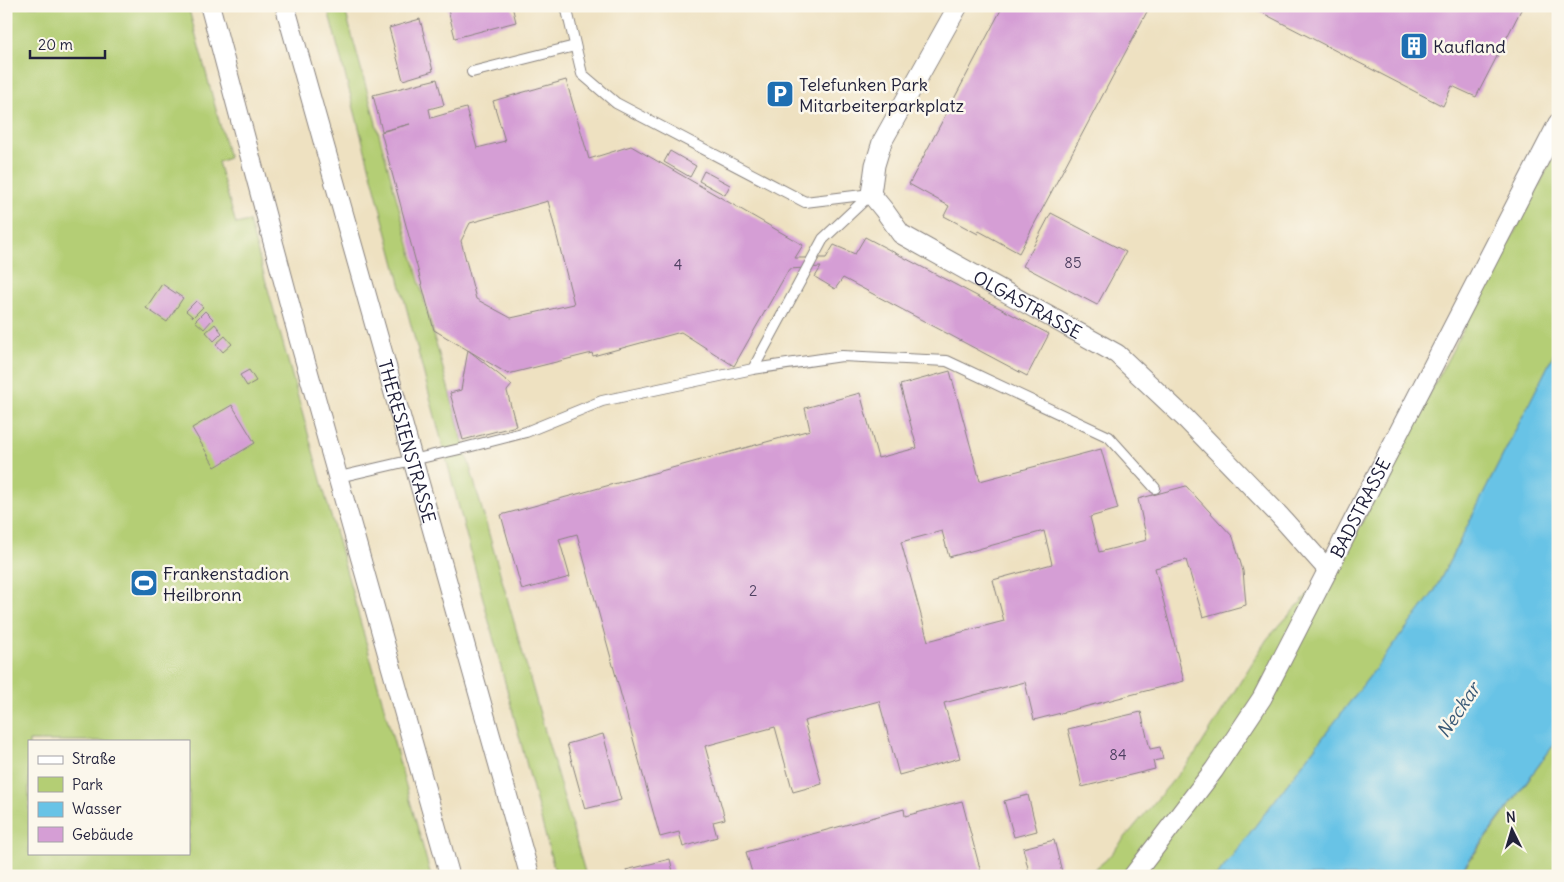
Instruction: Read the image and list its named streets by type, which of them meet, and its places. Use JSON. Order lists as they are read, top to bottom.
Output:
{
  "streets": {
    "street": ["OLGASTRASSE", "THERESIENSTRASSE", "BADSTRASSE"]
  },
  "crossings": [
    ["OLGASTRASSE", "BADSTRASSE"]
  ],
  "water": ["Neckar"],
  "places": {
    "building": ["Kaufland"],
    "parking": ["Telefunken Park Mitarbeiterparkplatz"],
    "sports": ["Frankenstadion Heilbronn"]
  },
  "house_numbers": [
    "85",
    "4",
    "2",
    "84"
  ],
  "legend": [
    "Straße",
    "Park",
    "Wasser",
    "Gebäude"
  ],
  "scale_bar": "20 m",
  "north": "top"
}
